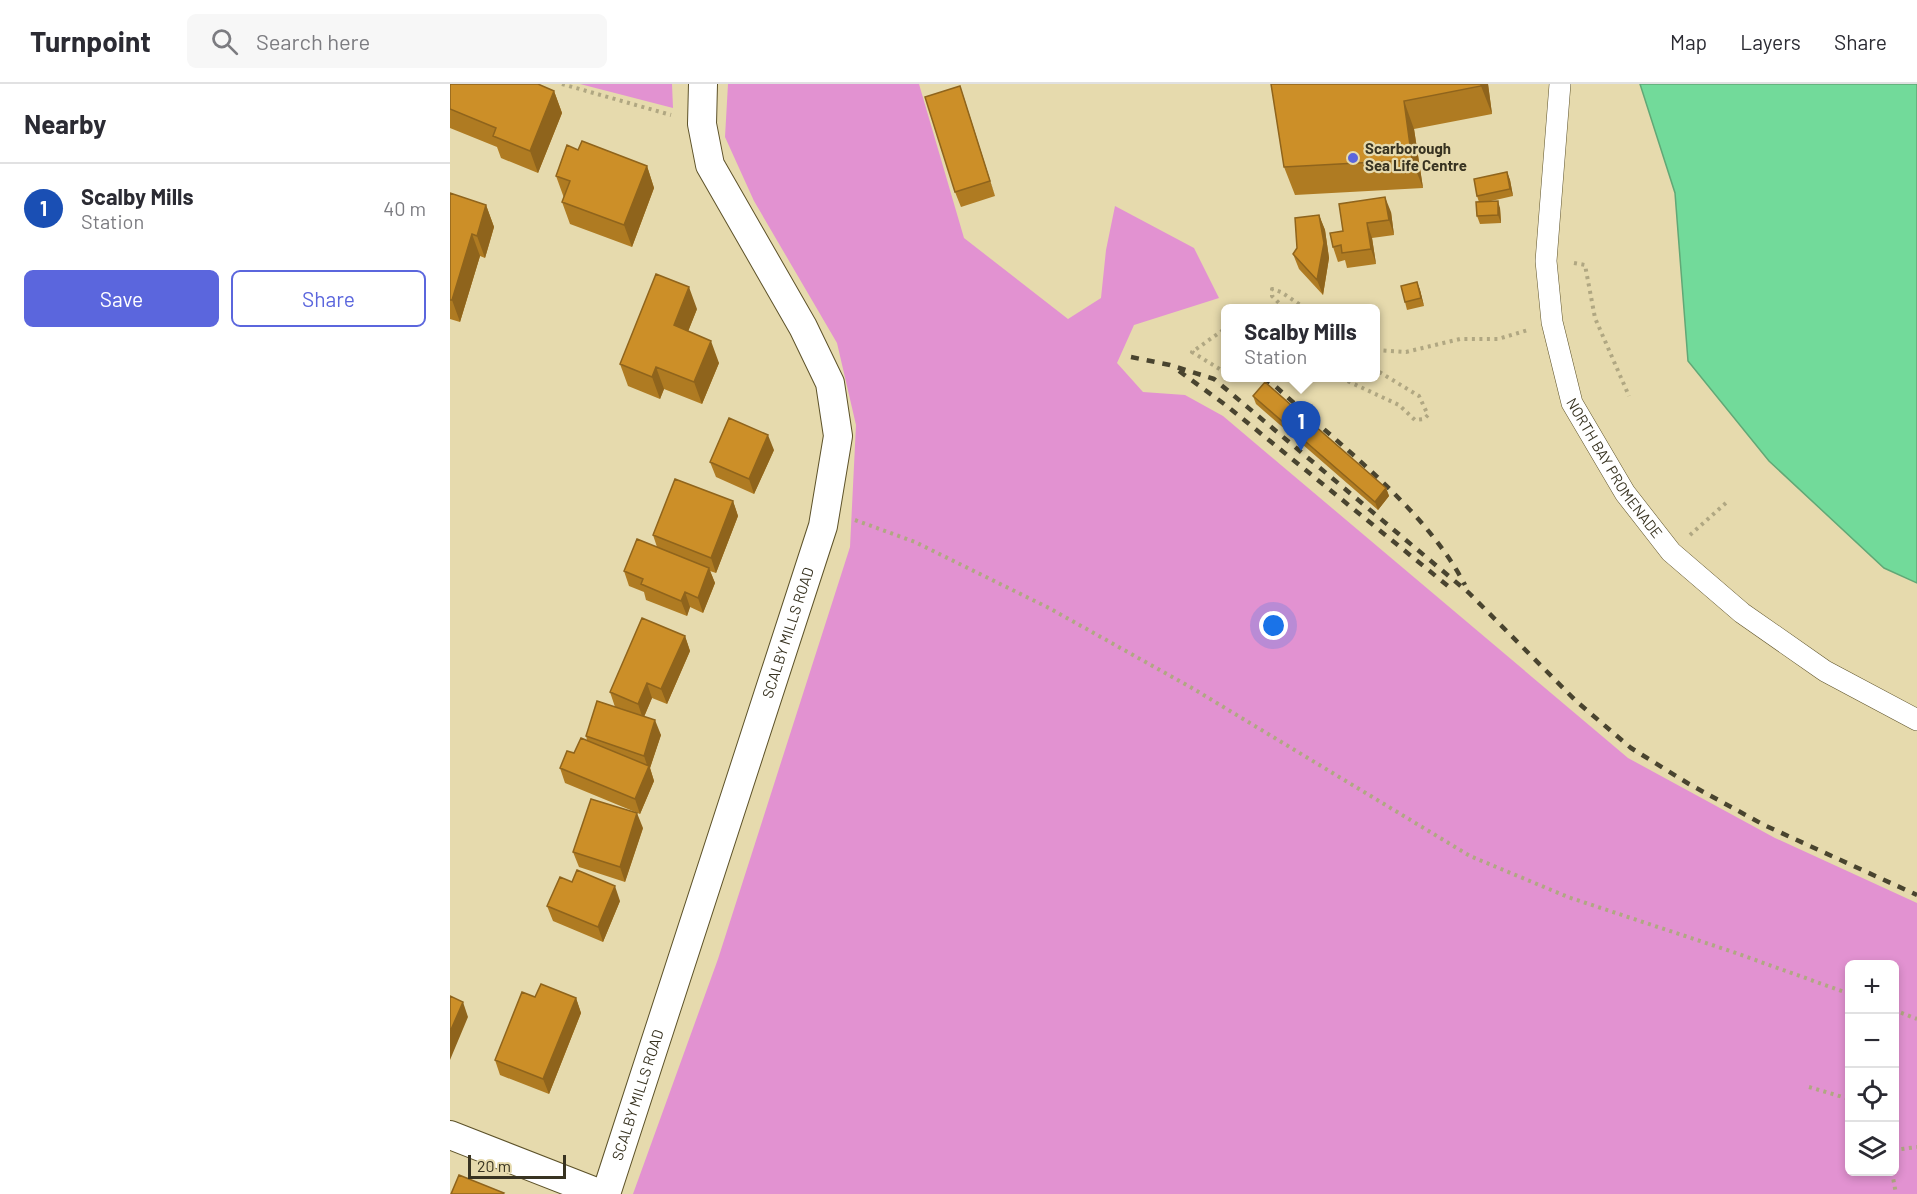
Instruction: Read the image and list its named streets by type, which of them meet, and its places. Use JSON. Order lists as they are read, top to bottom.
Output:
{
  "streets": {
    "street": ["NORTH BAY PROMENADE", "SCALBY MILLS ROAD"]
  },
  "places": ["Scarborough Sea Life Centre"],
  "scale_bar": "20 m",
  "page": {
    "header": "Turnpoint",
    "search": "Search here",
    "nav": ["Map", "Layers", "Share"],
    "heading": "Nearby",
    "list": [
      {
        "mark": "1",
        "name": "Scalby Mills",
        "note": "Station",
        "value": "40 m"
      }
    ],
    "buttons": ["Save", "Share"],
    "popup": ["Scalby Mills", "Station"],
    "pins": "1",
    "map_buttons": ["+", "−"],
    "scale": "20 m"
  }
}
